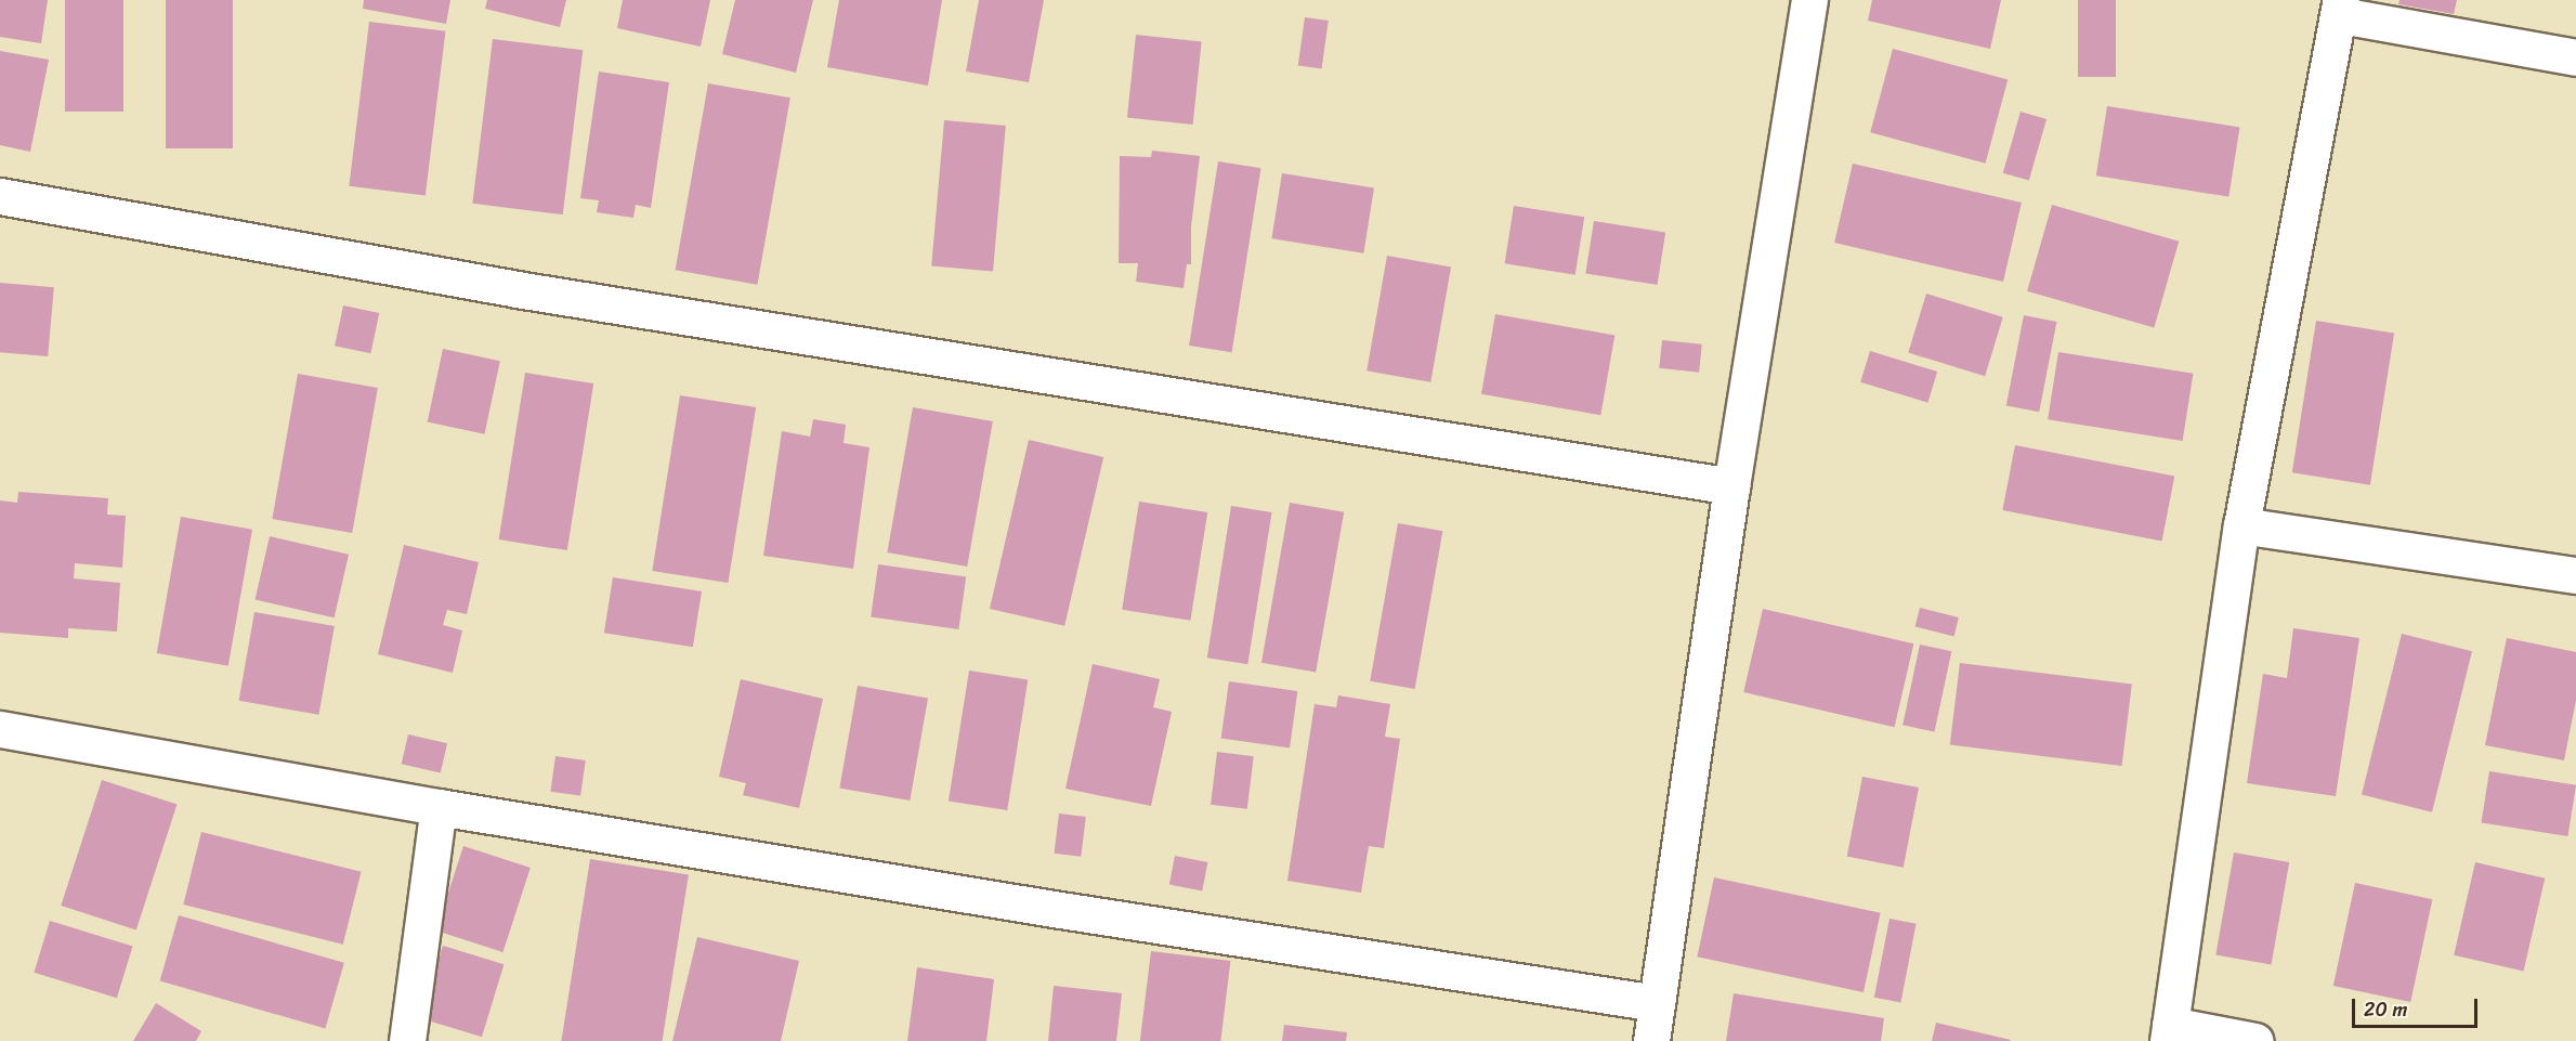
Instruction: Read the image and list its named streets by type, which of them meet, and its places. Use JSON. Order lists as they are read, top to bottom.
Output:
{
  "scale_bar": "20 m"
}
